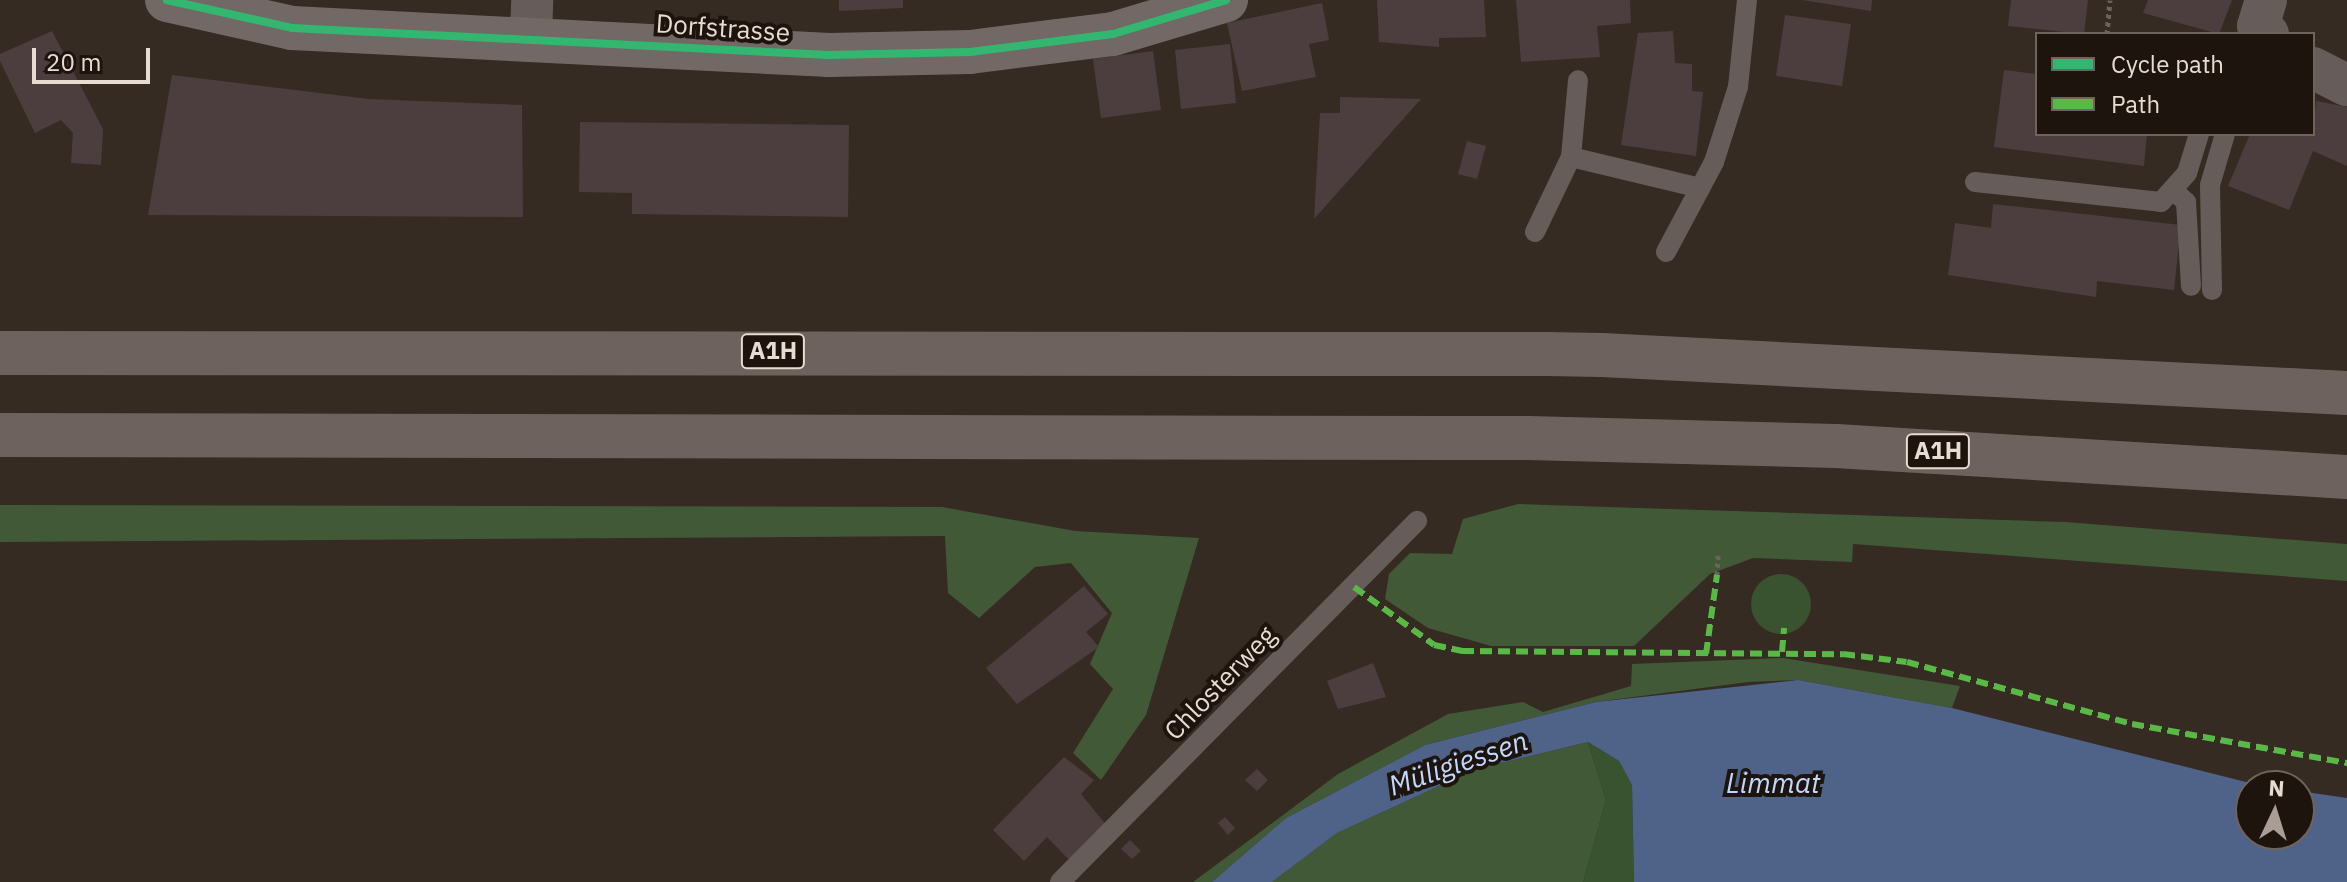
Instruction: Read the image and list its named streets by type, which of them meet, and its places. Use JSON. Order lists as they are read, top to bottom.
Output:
{
  "streets": {
    "highway": ["A1H"],
    "street": ["Dorfstrasse"],
    "lane": ["Chlosterweg"]
  },
  "water": ["Müligiessen", "Limmat"],
  "legend": ["Cycle path", "Path"],
  "scale_bar": "20 m",
  "north": "top"
}
